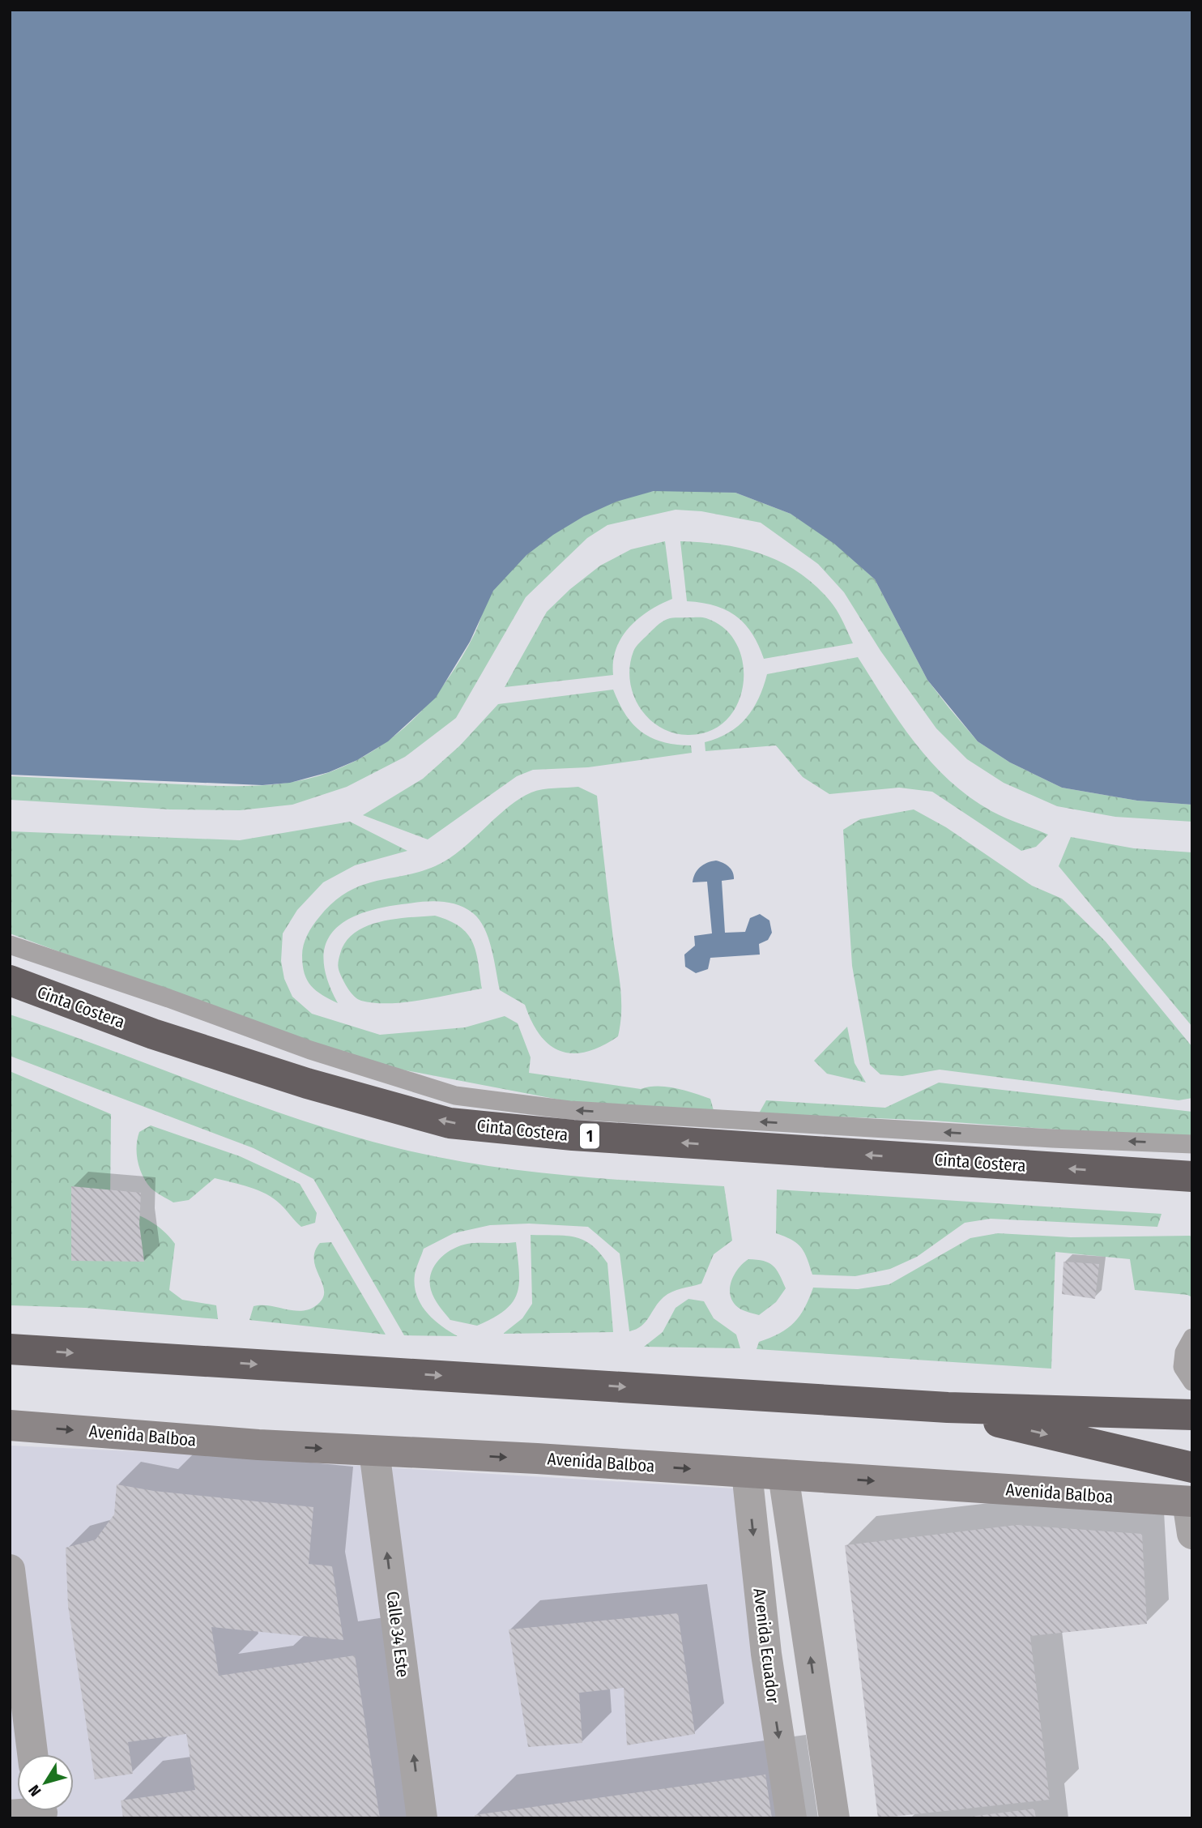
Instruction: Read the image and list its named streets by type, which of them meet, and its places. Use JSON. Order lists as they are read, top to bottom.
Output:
{
  "streets": {
    "highway": ["Cinta Costera", "1"],
    "main road": ["Avenida Balboa"],
    "street": ["Calle 34 Este", "Avenida Ecuador"]
  },
  "crossings": [
    ["Avenida Balboa", "Calle 34 Este"],
    ["Avenida Balboa", "Avenida Ecuador"]
  ],
  "one_way": ["Avenida Balboa", "Calle 34 Este"],
  "north": "bottom left"
}
